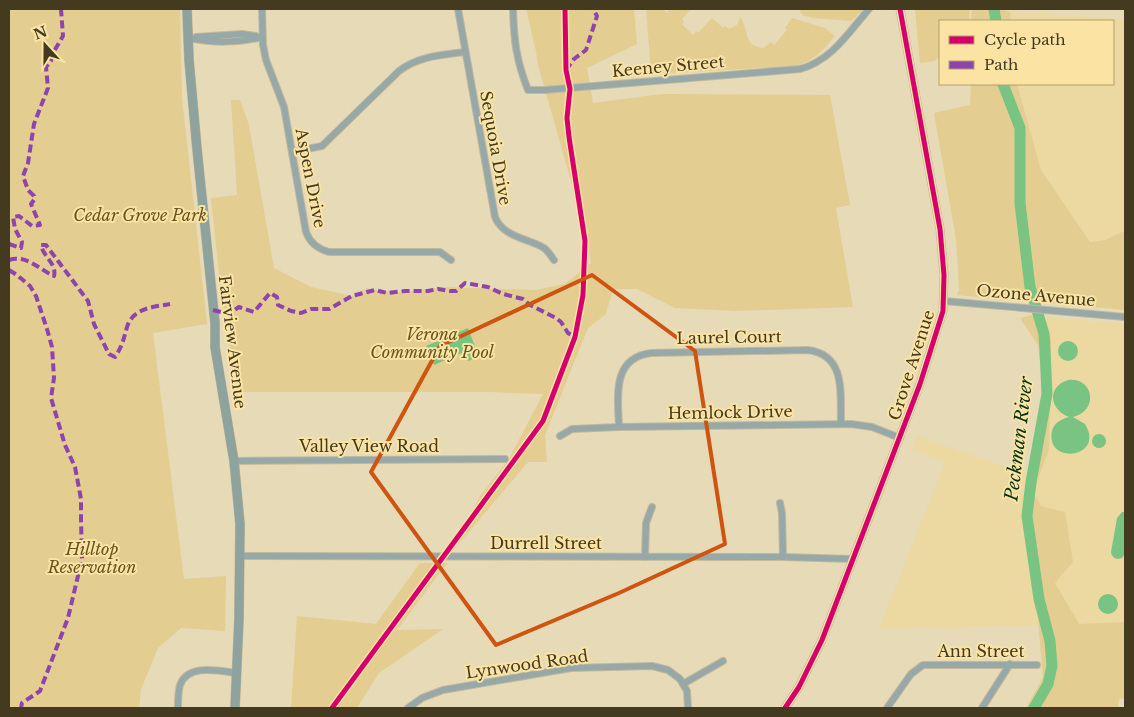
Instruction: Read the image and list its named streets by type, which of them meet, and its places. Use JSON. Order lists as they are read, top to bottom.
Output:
{
  "streets": {
    "main road": ["Fairview Avenue"],
    "street": [
      "Keeney Street",
      "Sequoia Drive",
      "Aspen Drive",
      "Ozone Avenue",
      "Laurel Court",
      "Grove Avenue",
      "Hemlock Drive",
      "Valley View Road",
      "Durrell Street",
      "Ann Street",
      "Lynwood Road"
    ]
  },
  "crossings": [
    ["Ozone Avenue", "Grove Avenue"],
    ["Laurel Court", "Hemlock Drive"],
    ["Fairview Avenue", "Valley View Road"],
    ["Fairview Avenue", "Durrell Street"],
    ["Grove Avenue", "Hemlock Drive"],
    ["Grove Avenue", "Durrell Street"]
  ],
  "water": ["Peckman River"],
  "parks": ["Cedar Grove Park", "Verona Community Pool", "Hilltop Reservation"],
  "legend": ["Cycle path", "Path"],
  "north": "top"
}
